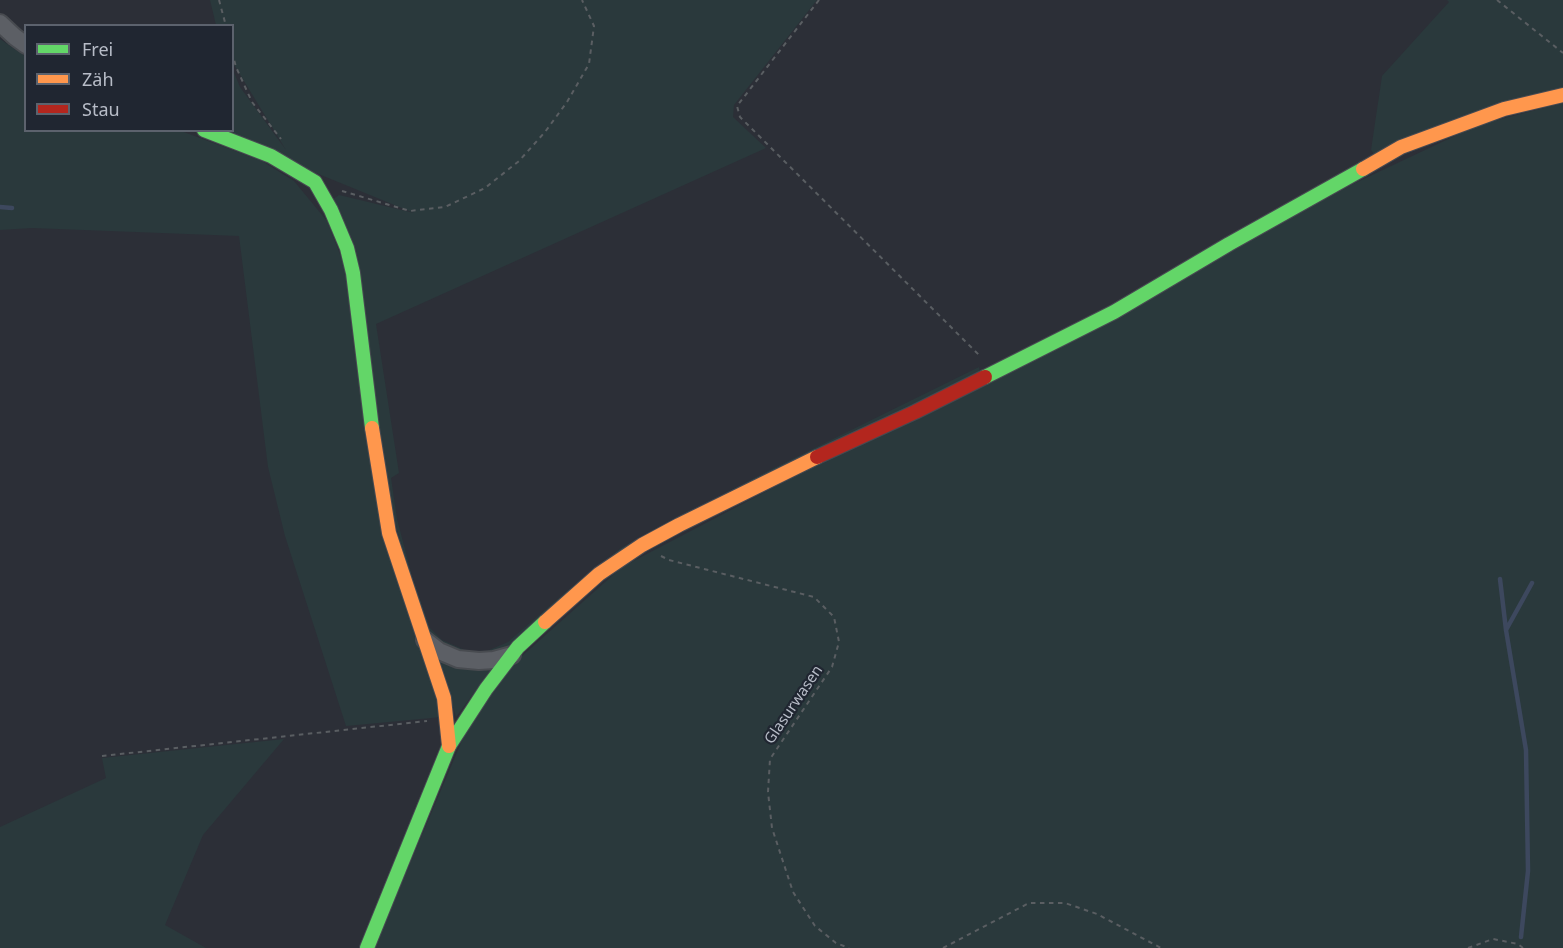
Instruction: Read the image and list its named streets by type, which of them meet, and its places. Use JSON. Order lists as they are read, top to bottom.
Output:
{
  "streets": {
    "path": ["Glasurwasen"]
  },
  "legend": ["Frei", "Zäh", "Stau"]
}
